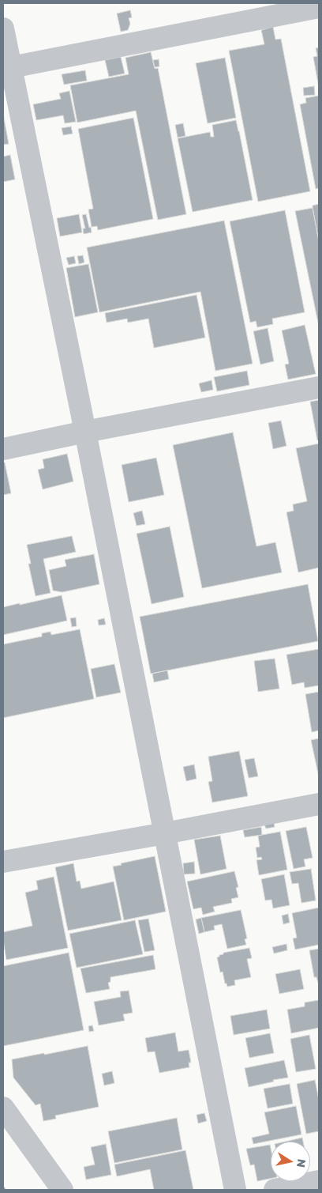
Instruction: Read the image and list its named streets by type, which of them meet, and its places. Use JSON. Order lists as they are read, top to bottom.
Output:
{
  "north": "right"
}
